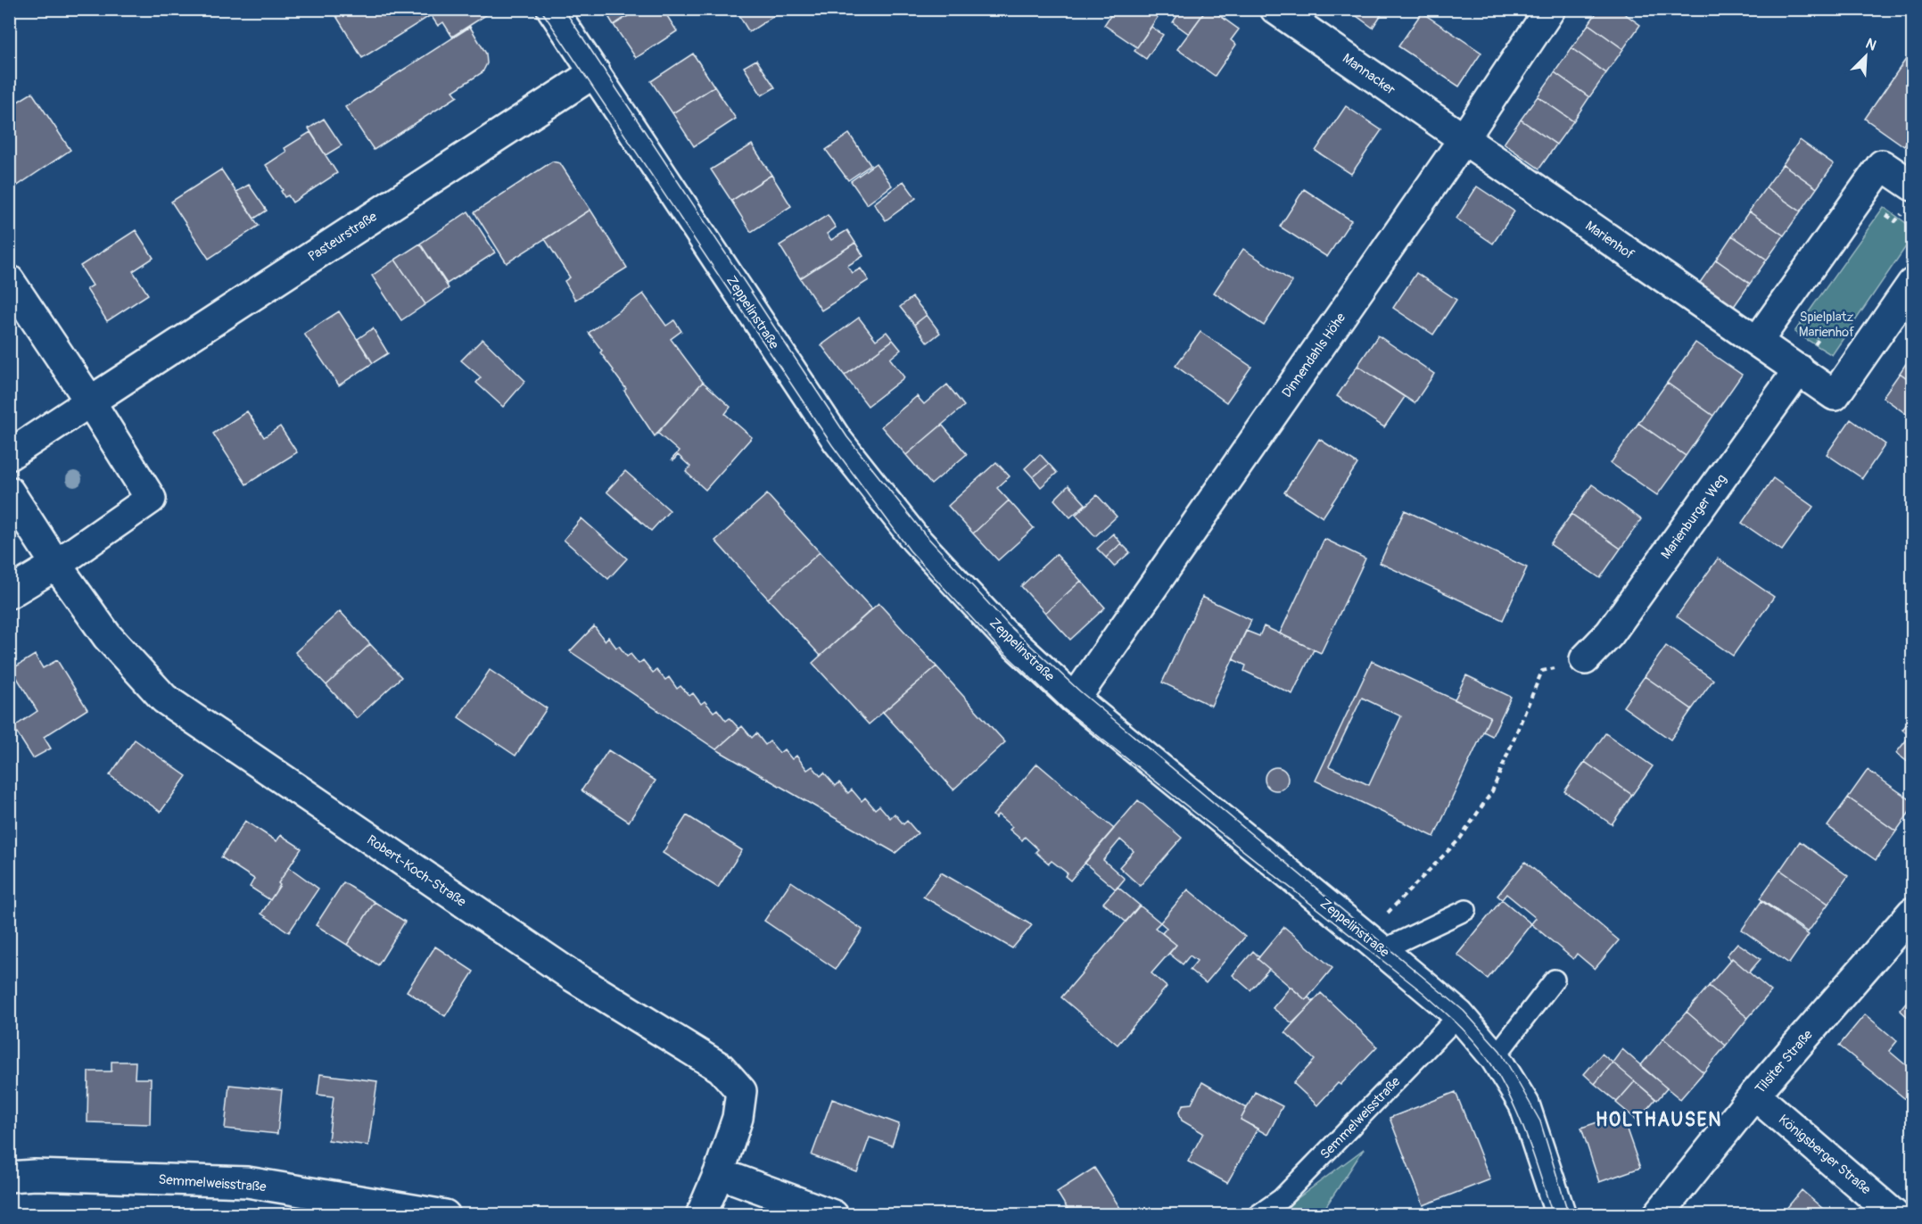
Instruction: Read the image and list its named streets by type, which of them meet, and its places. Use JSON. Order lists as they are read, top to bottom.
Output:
{
  "streets": {
    "street": [
      "Mannacker",
      "Pasteurstraße",
      "Marienhof",
      "Zeppelinstraße",
      "Dinnendahls Höhe",
      "Marienburger Weg",
      "Robert-Koch-Straße",
      "Tilsiter Straße",
      "Semmelweisstraße",
      "Königsberger Straße"
    ]
  },
  "crossings": [
    ["Mannacker", "Marienhof"],
    ["Mannacker", "Dinnendahls Höhe"],
    ["Pasteurstraße", "Zeppelinstraße"],
    ["Marienhof", "Dinnendahls Höhe"],
    ["Marienhof", "Marienburger Weg"],
    ["Zeppelinstraße", "Dinnendahls Höhe"],
    ["Zeppelinstraße", "Semmelweisstraße"],
    ["Tilsiter Straße", "Königsberger Straße"]
  ],
  "districts": ["HOLTHAUSEN"],
  "parks": ["Spielplatz Marienhof"],
  "north": "top right"
}
